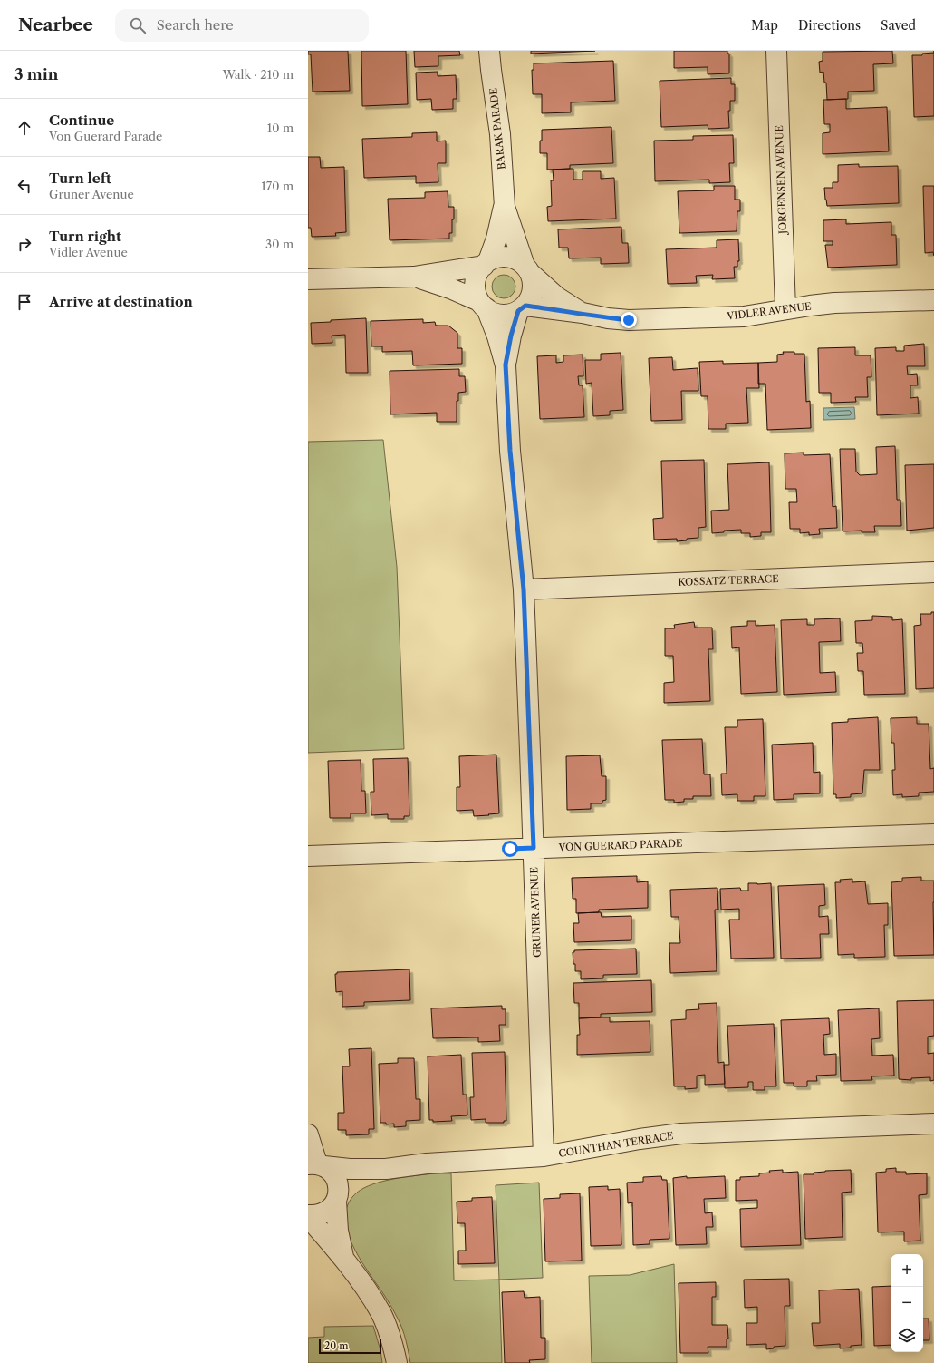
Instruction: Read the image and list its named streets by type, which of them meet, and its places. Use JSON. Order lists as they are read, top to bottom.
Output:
{
  "streets": {
    "street": [
      "BARAK PARADE",
      "JORGENSEN AVENUE",
      "VIDLER AVENUE",
      "KOSSATZ TERRACE",
      "VON GUERARD PARADE",
      "GRUNER AVENUE",
      "COUNTHAN TERRACE"
    ]
  },
  "crossings": [
    ["BARAK PARADE", "VIDLER AVENUE"],
    ["BARAK PARADE", "GRUNER AVENUE"],
    ["JORGENSEN AVENUE", "VIDLER AVENUE"],
    ["VIDLER AVENUE", "GRUNER AVENUE"],
    ["KOSSATZ TERRACE", "GRUNER AVENUE"],
    ["VON GUERARD PARADE", "GRUNER AVENUE"],
    ["GRUNER AVENUE", "COUNTHAN TERRACE"]
  ],
  "scale_bar": "20 m",
  "page": {
    "header": "Nearbee",
    "search": "Search here",
    "nav": ["Map", "Directions", "Saved"],
    "heading": ["3 min", "Walk · 210 m"],
    "list": [
      ["Continue", "Von Guerard Parade", "10 m"],
      ["Turn left", "Gruner Avenue", "170 m"],
      ["Turn right", "Vidler Avenue", "30 m"],
      "Arrive at destination"
    ],
    "map_buttons": ["+", "−"],
    "scale": "20 m"
  }
}
